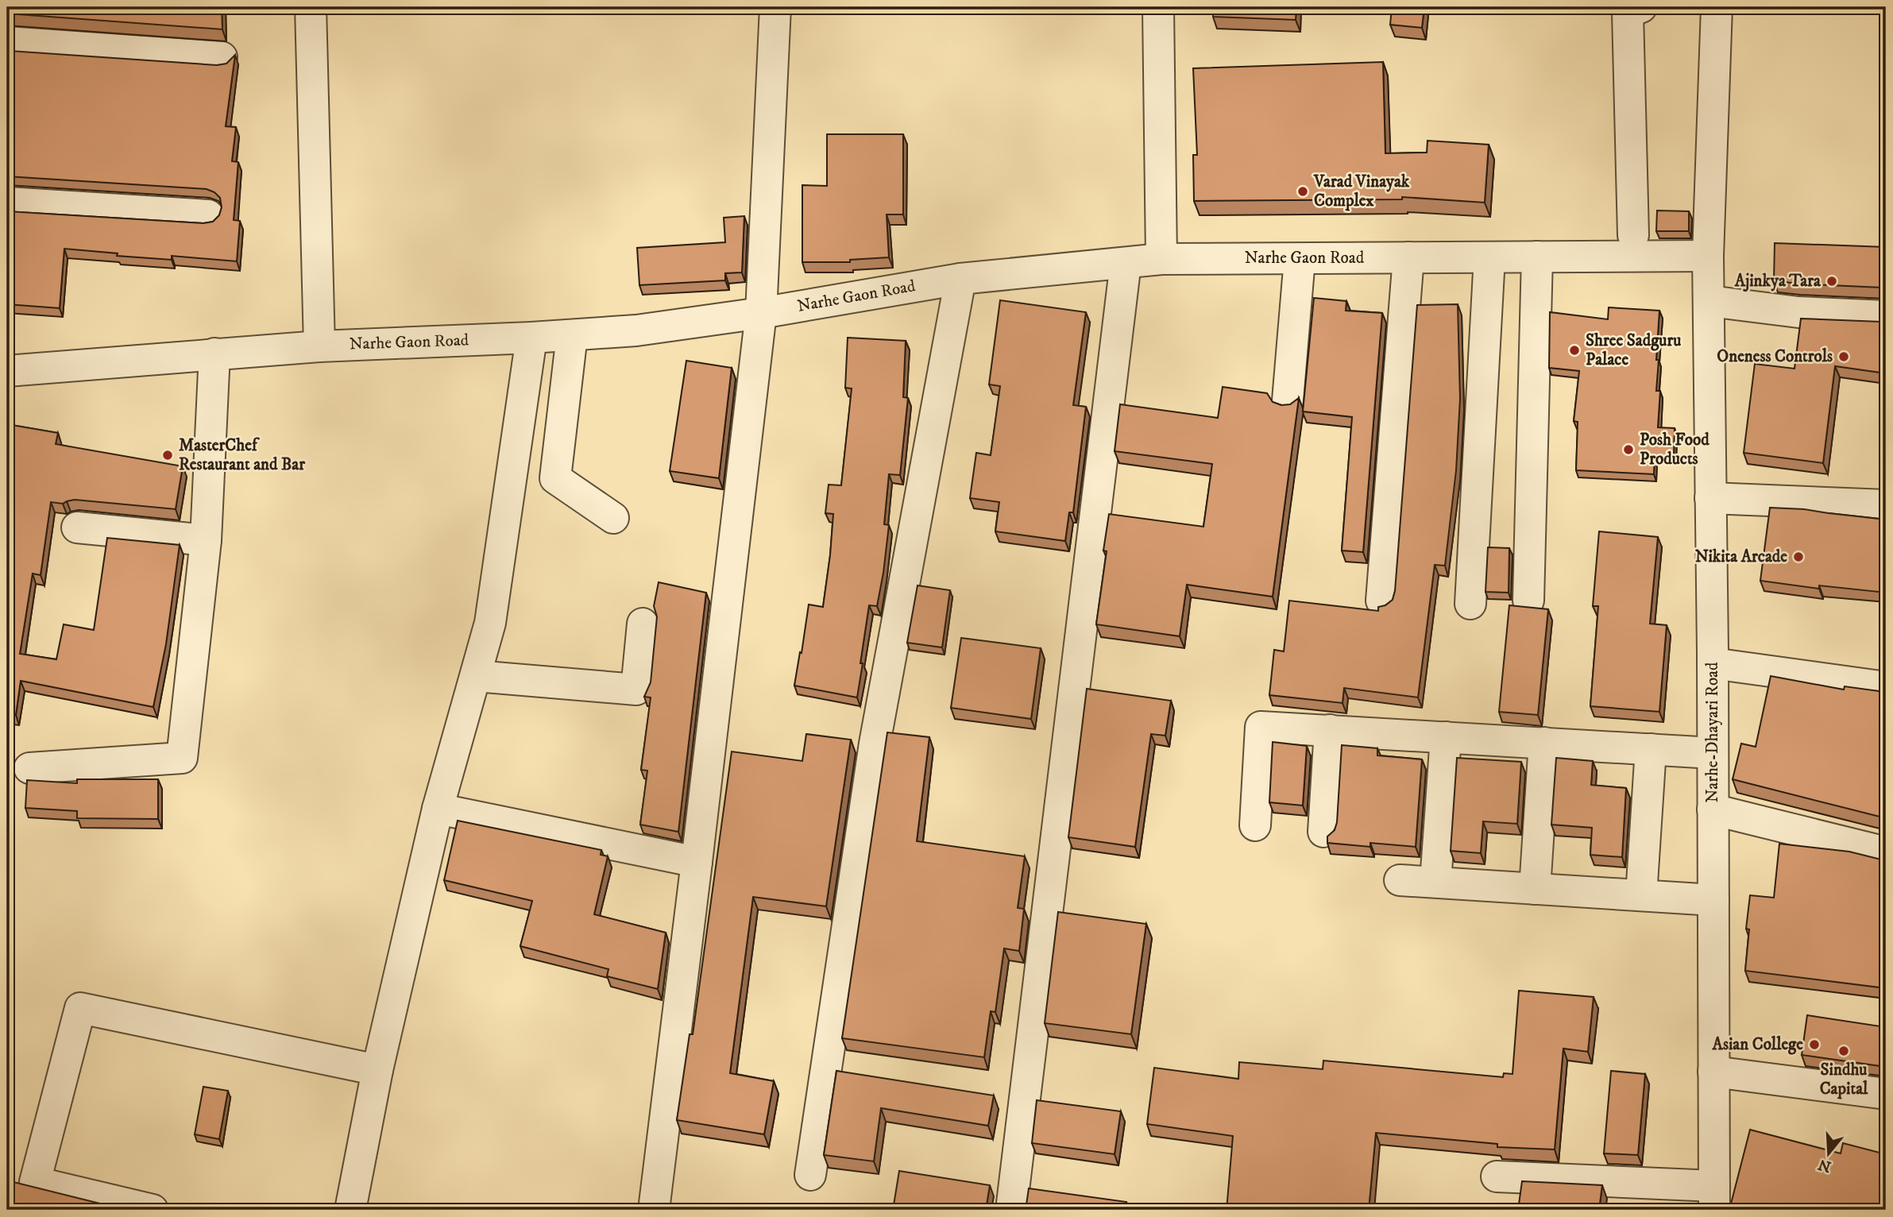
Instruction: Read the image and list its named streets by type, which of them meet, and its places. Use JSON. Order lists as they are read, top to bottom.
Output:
{
  "streets": {
    "street": ["Narhe Gaon Road", "Narhe-Dhayari Road"]
  },
  "crossings": [
    ["Narhe Gaon Road", "Narhe-Dhayari Road"]
  ],
  "places": [
    "Varad Vinayak Complex",
    "Ajinkya Tara",
    "Shree Sadguru Palace",
    "Oneness Controls",
    "Posh Food Products",
    "MasterChef Restaurant and Bar",
    "Nikita Arcade",
    "Asian College",
    "Sindhu Capital"
  ],
  "north": "bottom"
}
